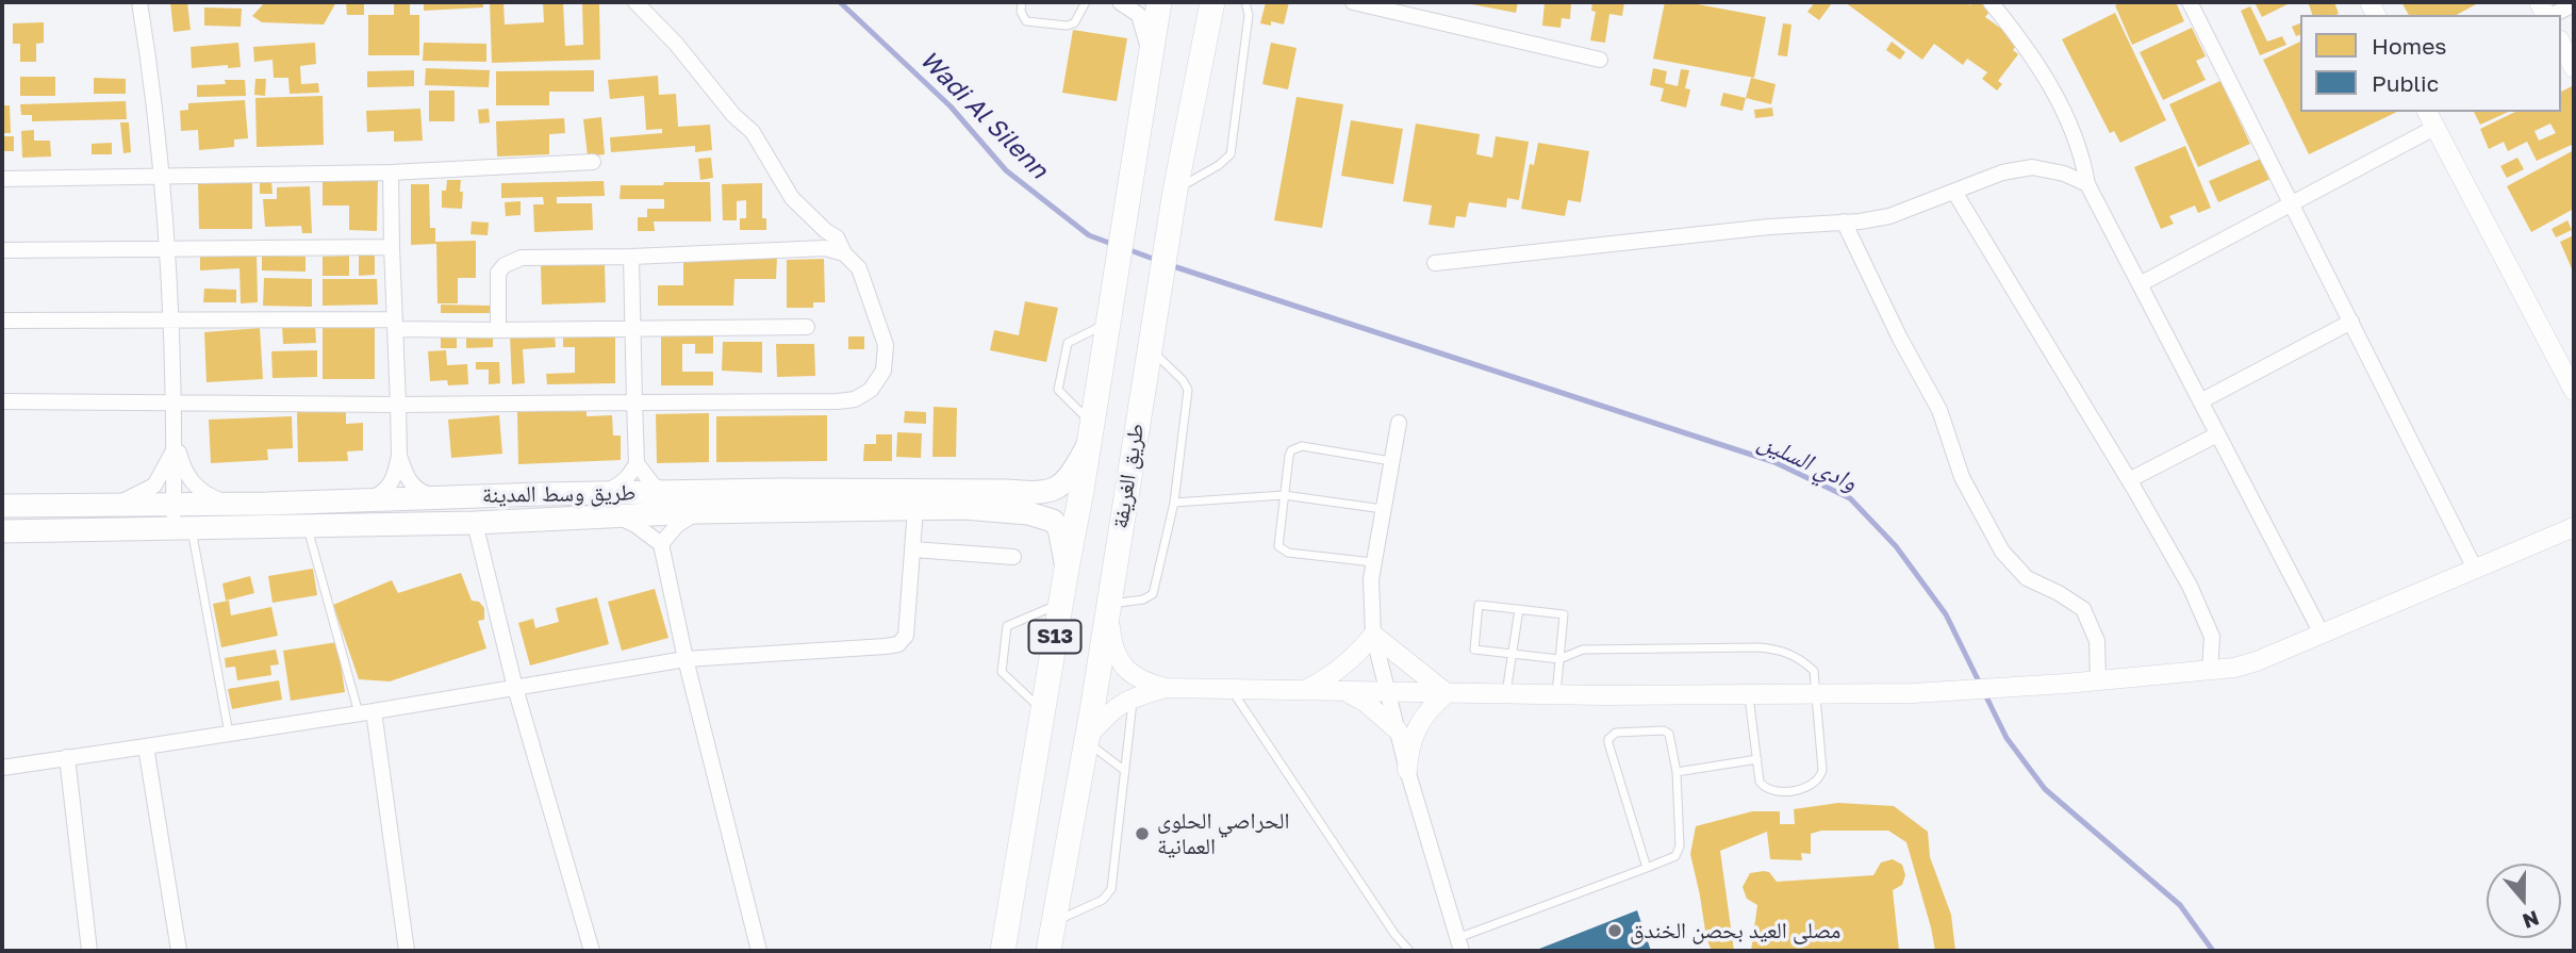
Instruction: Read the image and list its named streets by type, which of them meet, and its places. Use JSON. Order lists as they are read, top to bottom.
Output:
{
  "streets": {
    "main road": ["طريق الغريفة", "طريق وسط المدينة", "S13"]
  },
  "crossings": [
    ["طريق الغريفة", "طريق وسط المدينة"]
  ],
  "water": ["Wadi Al Silenn", "وادي السلين"],
  "places": ["الحراصي الحلوى العمانية", "مصلى العيد بحصن الخندق"],
  "legend": ["Homes", "Public"],
  "north": "bottom"
}
